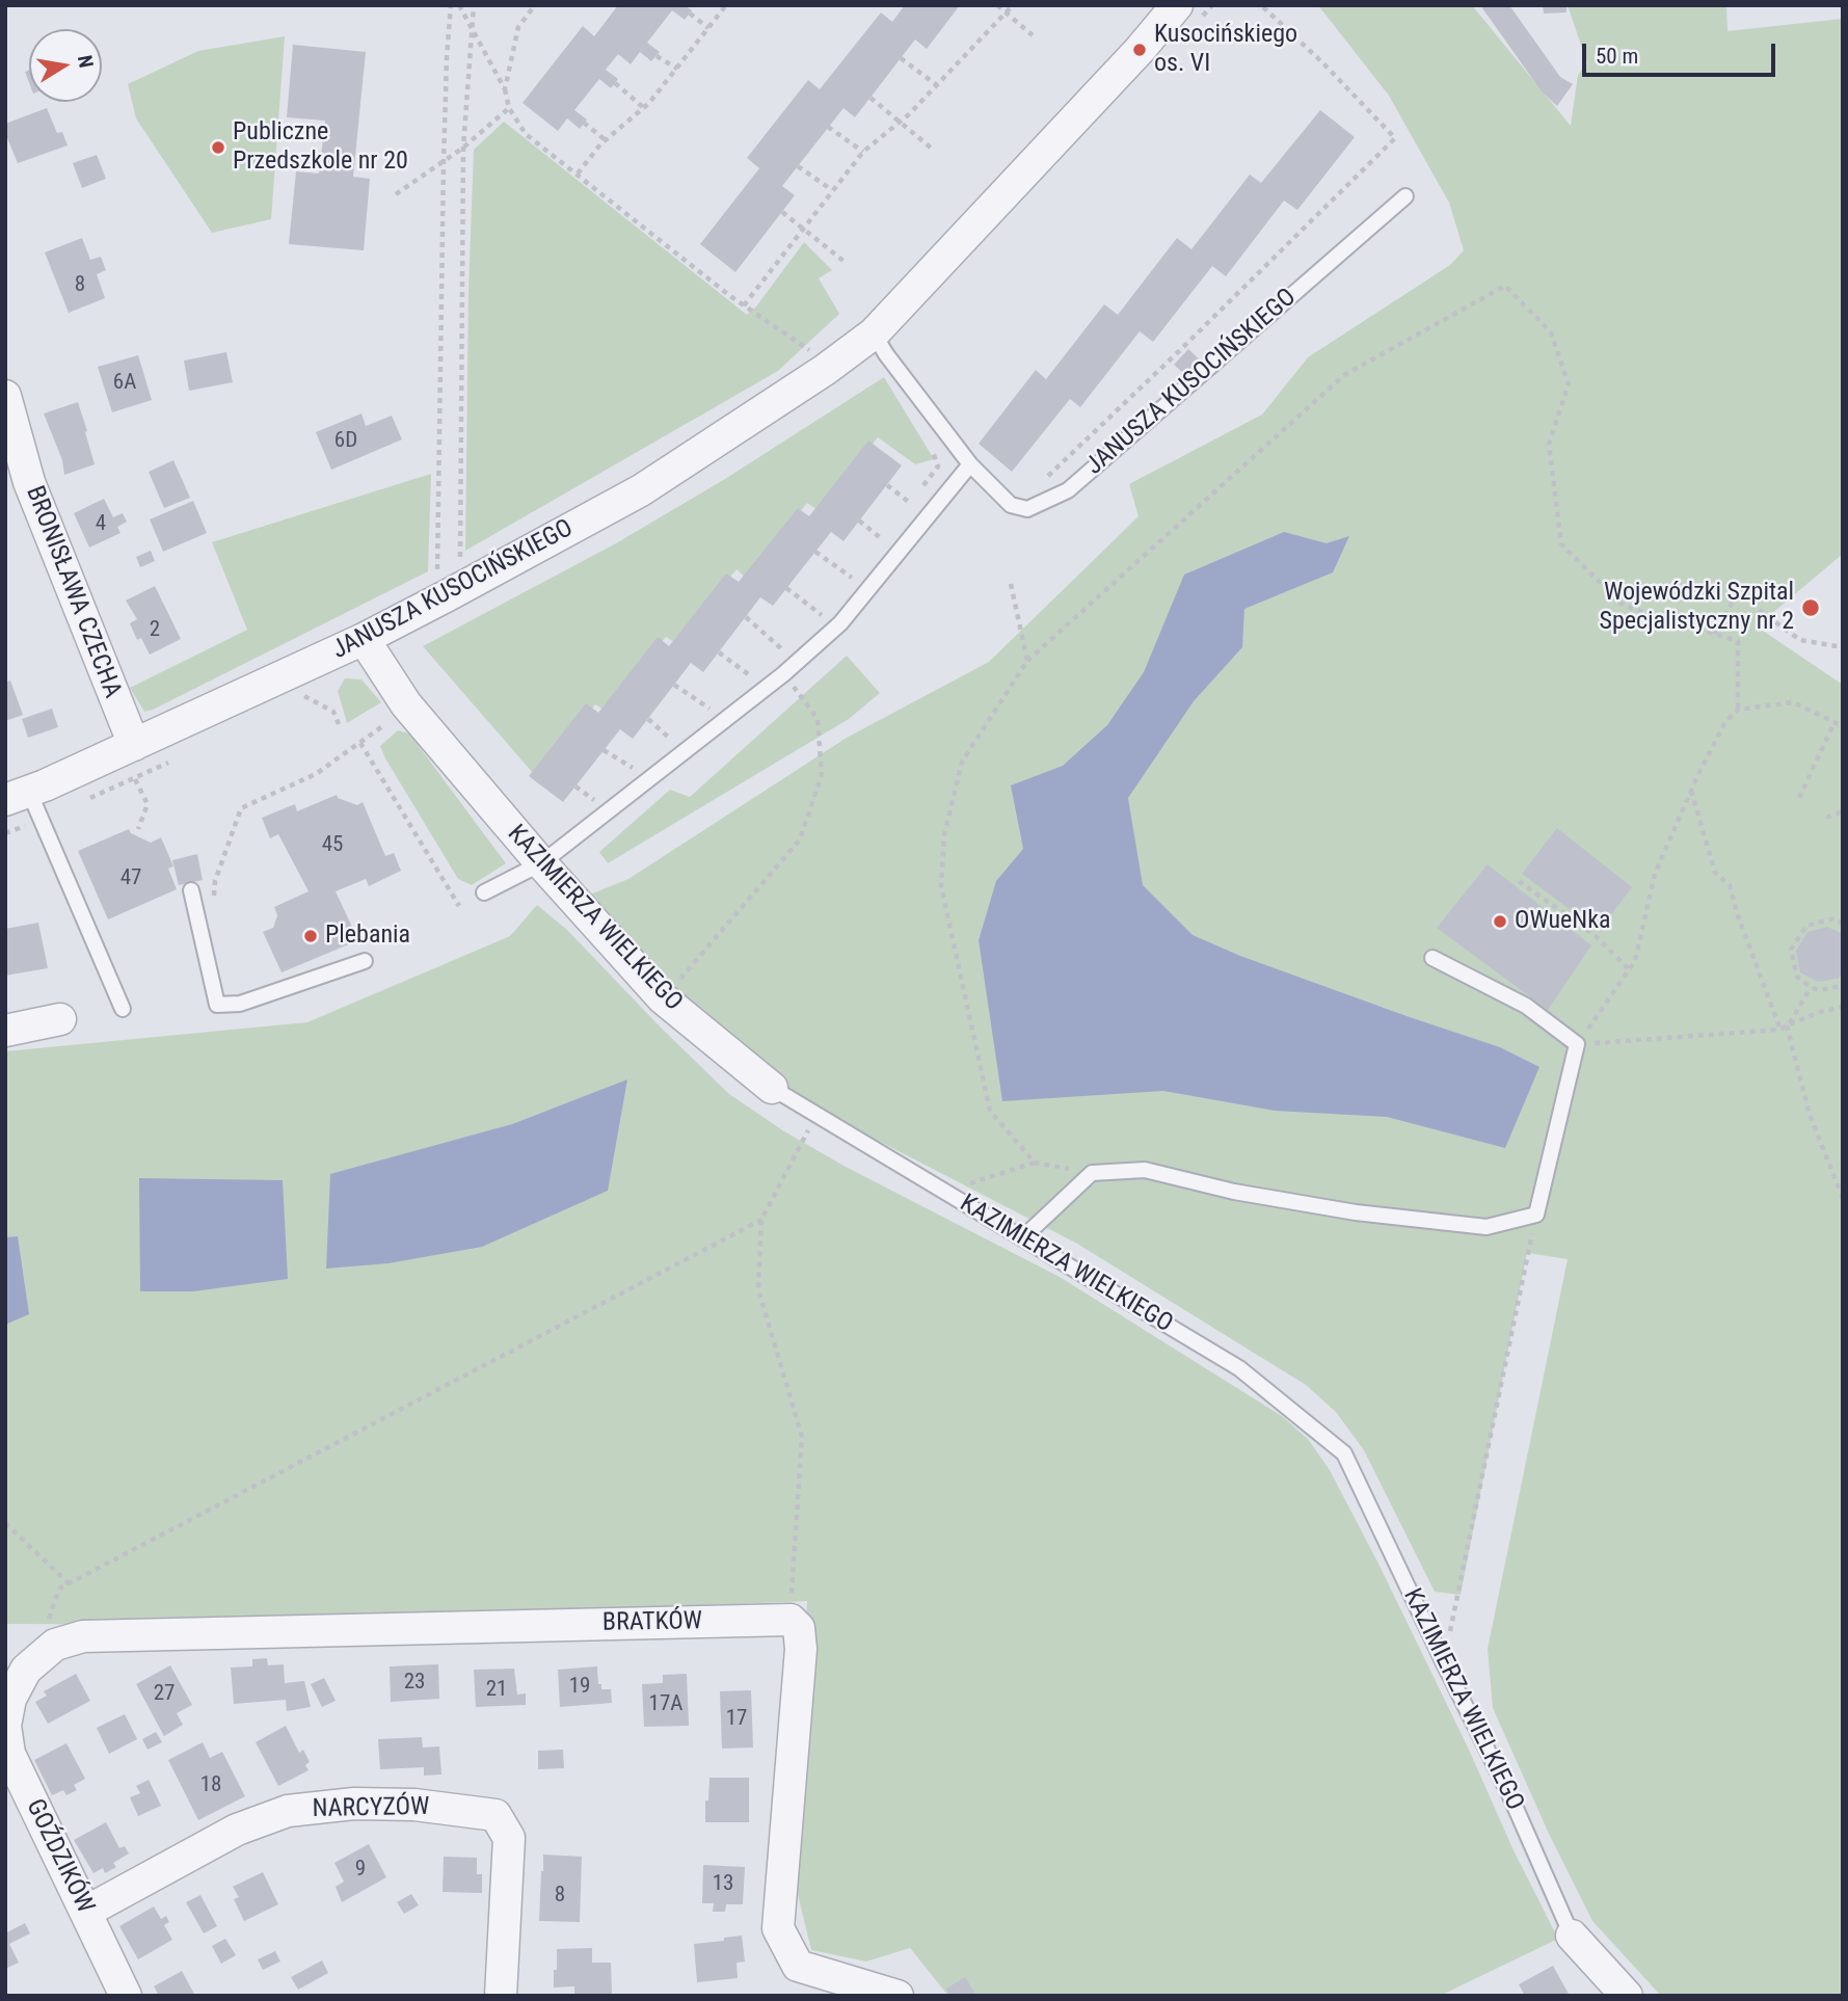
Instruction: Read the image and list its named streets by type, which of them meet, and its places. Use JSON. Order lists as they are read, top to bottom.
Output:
{
  "streets": {
    "street": [
      "JANUSZA KUSOCIŃSKIEGO",
      "BRONISŁAWA CZECHA",
      "KAZIMIERZA WIELKIEGO",
      "BRATKÓW",
      "NARCYZÓW",
      "GOŹDZIKÓW"
    ]
  },
  "crossings": [
    ["JANUSZA KUSOCIŃSKIEGO", "BRONISŁAWA CZECHA"],
    ["JANUSZA KUSOCIŃSKIEGO", "KAZIMIERZA WIELKIEGO"],
    ["BRATKÓW", "GOŹDZIKÓW"],
    ["NARCYZÓW", "GOŹDZIKÓW"]
  ],
  "places": [
    "Kusocińskiego os. VI",
    "Publiczne Przedszkole nr 20",
    "Wojewódzki Szpital Specjalistyczny nr 2",
    "OWueNka",
    "Plebania"
  ],
  "house_numbers": [
    "8",
    "6A",
    "6D",
    "4",
    "2",
    "45",
    "47",
    "23",
    "19",
    "21",
    "27",
    "17A",
    "17",
    "18",
    "9",
    "13",
    "8"
  ],
  "scale_bar": "50 m",
  "north": "right"
}
